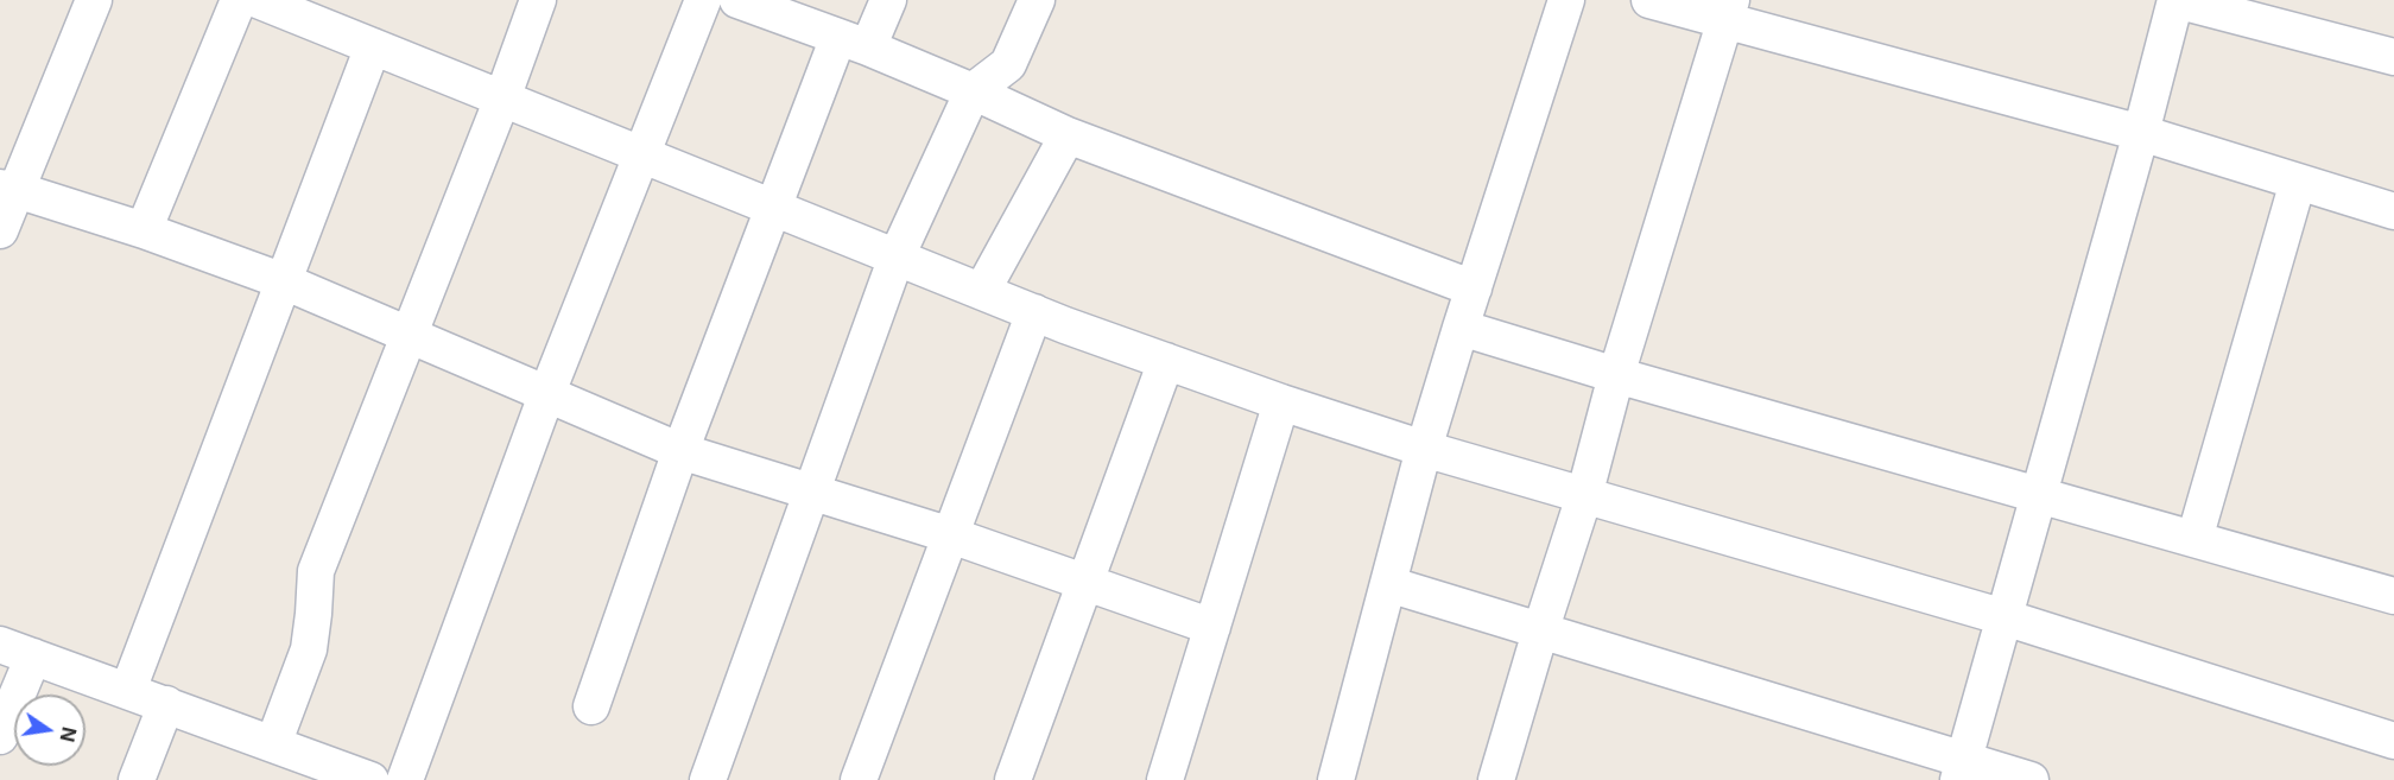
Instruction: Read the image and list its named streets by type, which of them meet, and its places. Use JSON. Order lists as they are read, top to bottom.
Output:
{
  "north": "right"
}
